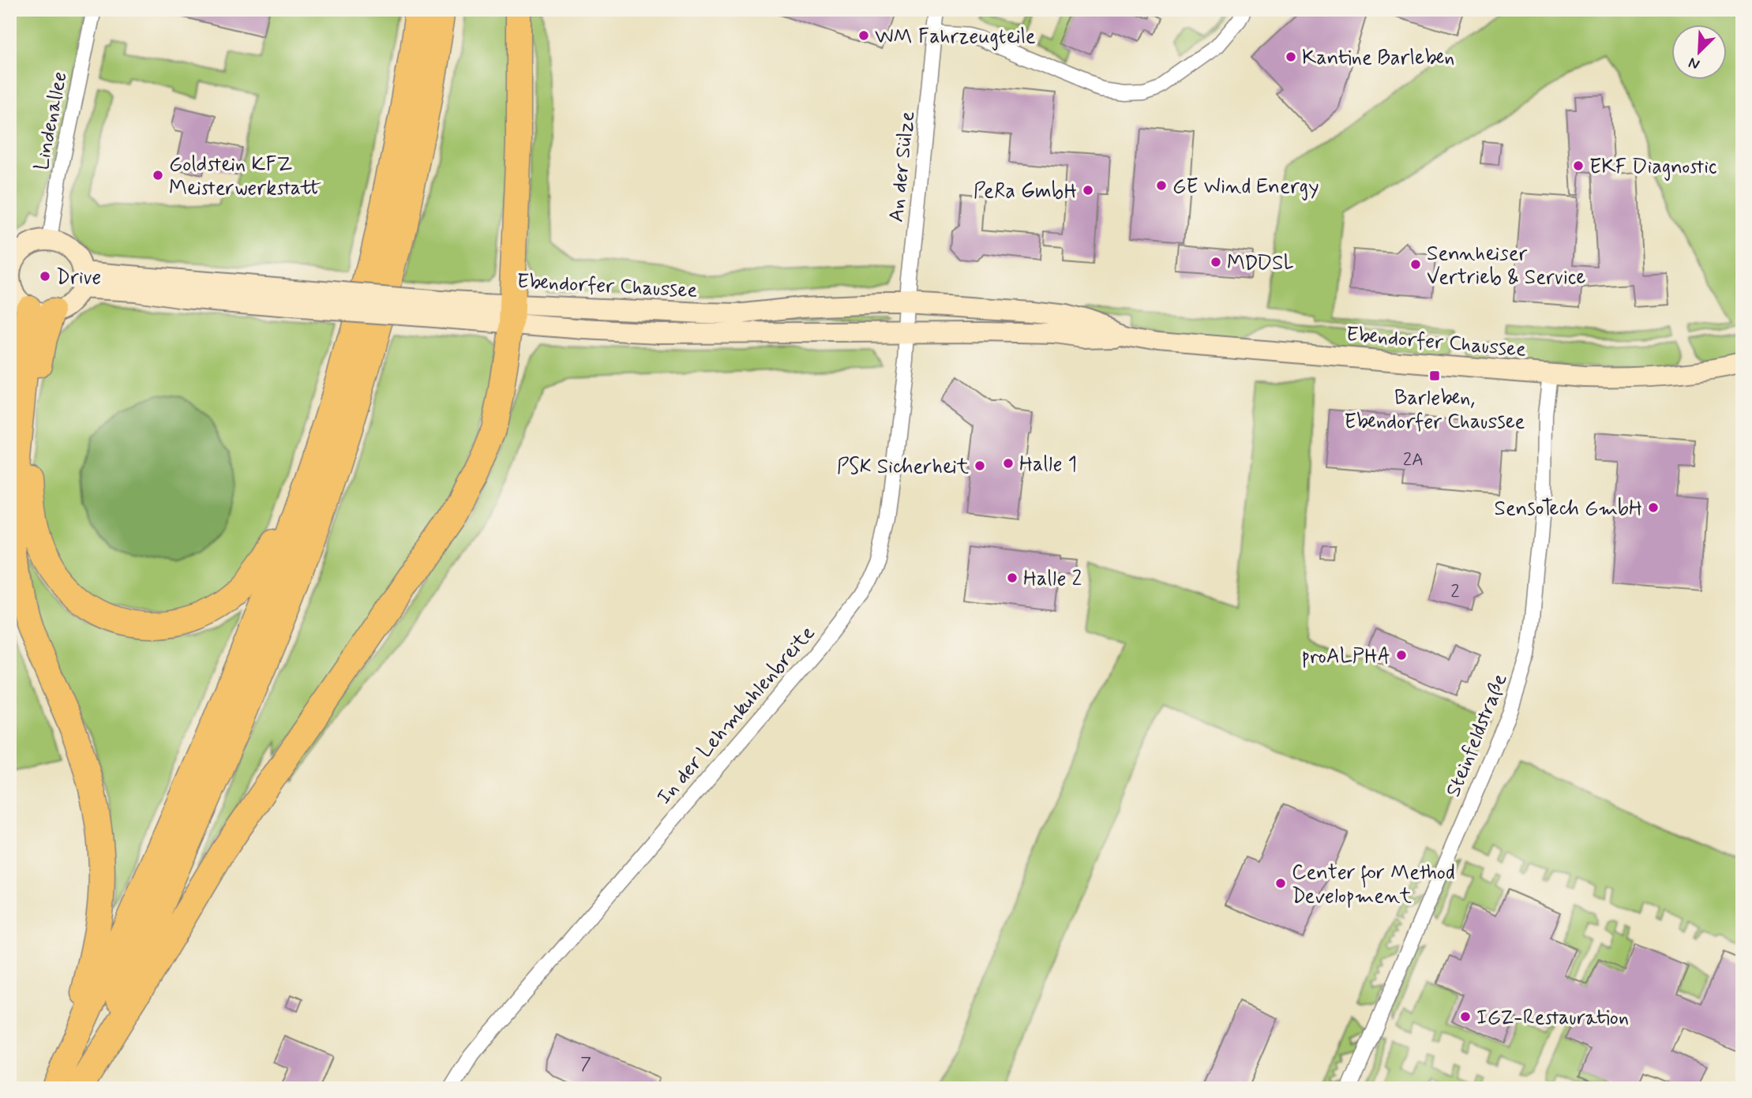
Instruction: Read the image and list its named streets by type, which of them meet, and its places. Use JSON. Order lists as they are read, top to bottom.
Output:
{
  "streets": {
    "main road": ["Ebendorfer Chaussee"],
    "street": [
      "Lindenallee",
      "An der Sülze",
      "In der Lehmkuhlenbreite",
      "Steinfeldstraße"
    ]
  },
  "crossings": [
    ["Lindenallee", "Ebendorfer Chaussee"],
    ["An der Sülze", "Ebendorfer Chaussee"],
    ["An der Sülze", "In der Lehmkuhlenbreite"],
    ["Ebendorfer Chaussee", "In der Lehmkuhlenbreite"],
    ["Ebendorfer Chaussee", "Steinfeldstraße"]
  ],
  "places": {
    "other": [
      "WM Fahrzeugteile",
      "Kantine Barleben",
      "EKF Diagnostic",
      "Goldstein KFZ Meisterwerkstatt",
      "GE Wind Energy",
      "PeRa GmbH",
      "MDDSL",
      "Sennheiser Vertrieb & Service",
      "Drive",
      "Halle 1",
      "PSK Sicherheit",
      "SensoTech GmbH",
      "Halle 2",
      "proALPHA",
      "Center for Method Development",
      "IGZ-Restauration"
    ],
    "transit": ["Barleben, Ebendorfer Chaussee"]
  },
  "house_numbers": ["2A", "2", "7"],
  "north": "bottom left"
}
